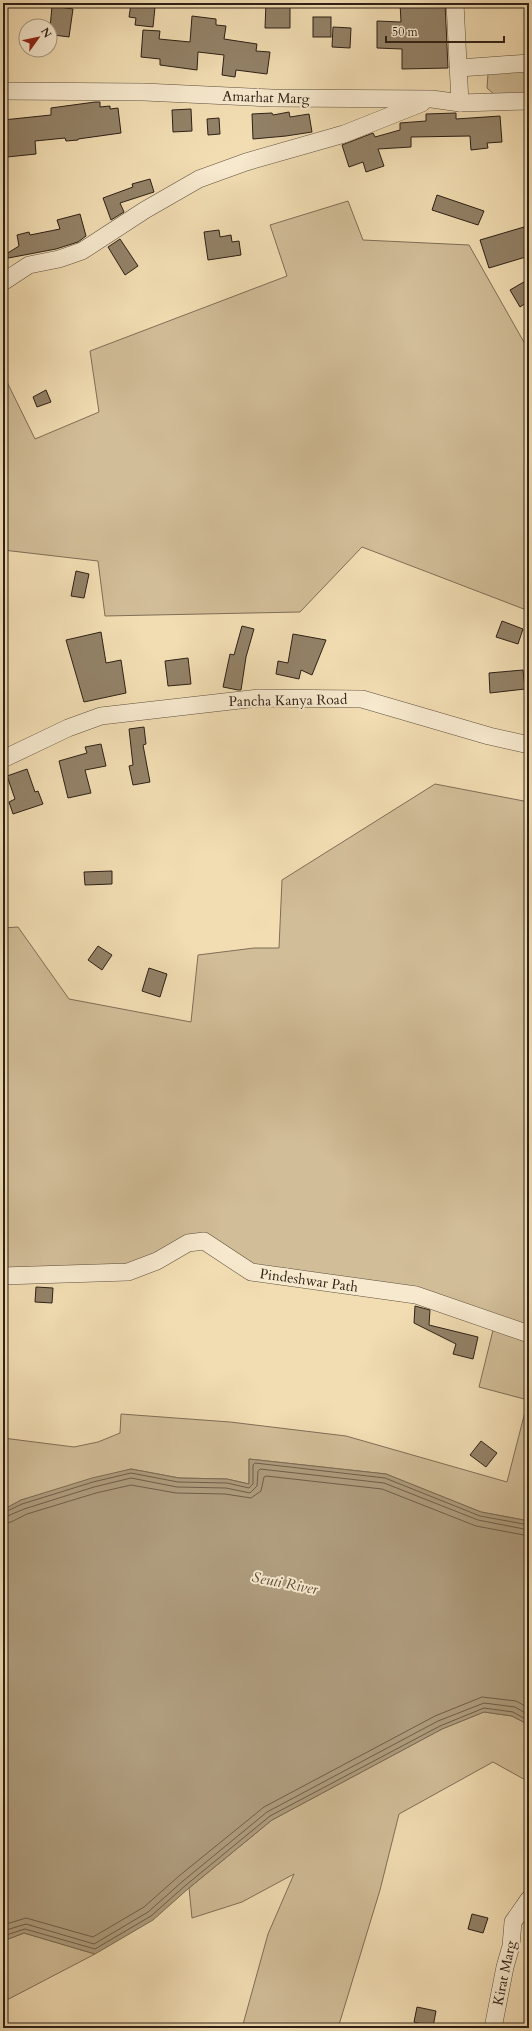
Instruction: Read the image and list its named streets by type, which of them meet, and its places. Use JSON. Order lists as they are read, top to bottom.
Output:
{
  "streets": {
    "street": [
      "Amarhat Marg",
      "Pancha Kanya Road",
      "Pindeshwar Path",
      "Kirat Marg"
    ]
  },
  "water": ["Seuti River"],
  "scale_bar": "50 m",
  "north": "top right"
}
